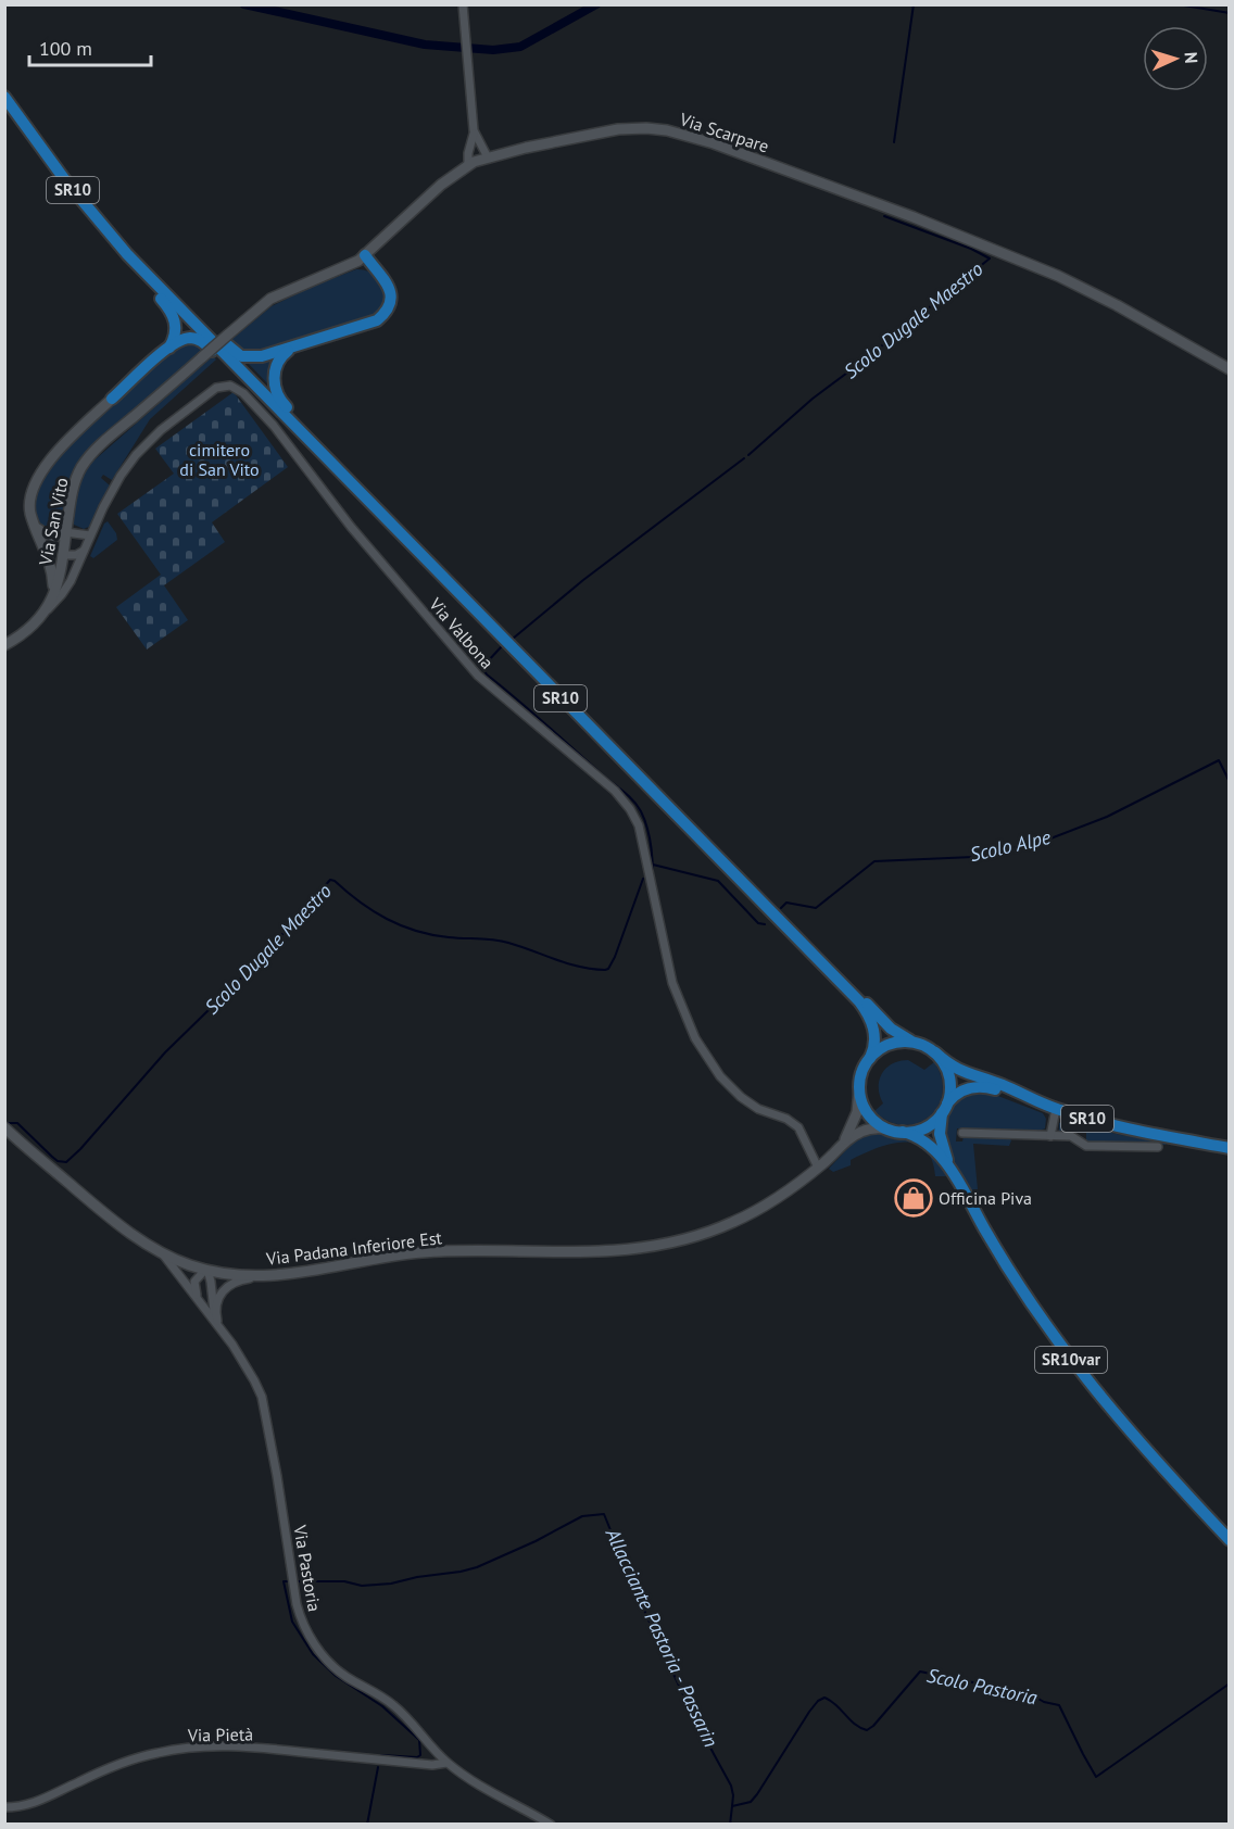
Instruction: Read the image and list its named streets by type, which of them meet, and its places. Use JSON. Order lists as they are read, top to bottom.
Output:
{
  "streets": {
    "main road": ["SR10", "SR10var"],
    "street": [
      "Via Scarpare",
      "Via San Vito",
      "Via Valbona",
      "Via Padana Inferiore Est",
      "Via Pastoria",
      "Via Pietà"
    ]
  },
  "crossings": [
    ["Via Scarpare", "Via San Vito"],
    ["SR10", "Via Padana Inferiore Est"],
    ["SR10", "SR10var"],
    ["Via San Vito", "Via Valbona"],
    ["Via Valbona", "Via Padana Inferiore Est"],
    ["Via Padana Inferiore Est", "SR10var"],
    ["Via Padana Inferiore Est", "Via Pastoria"],
    ["Via Pastoria", "Via Pietà"]
  ],
  "water": [
    "Scolo Dugale Maestro",
    "Scolo Alpe",
    "Allacciante Pastoria - Passarin",
    "Scolo Pastoria"
  ],
  "parks": ["cimitero di San Vito"],
  "places": {
    "shop": ["Officina Piva"]
  },
  "scale_bar": "100 m",
  "north": "right"
}
